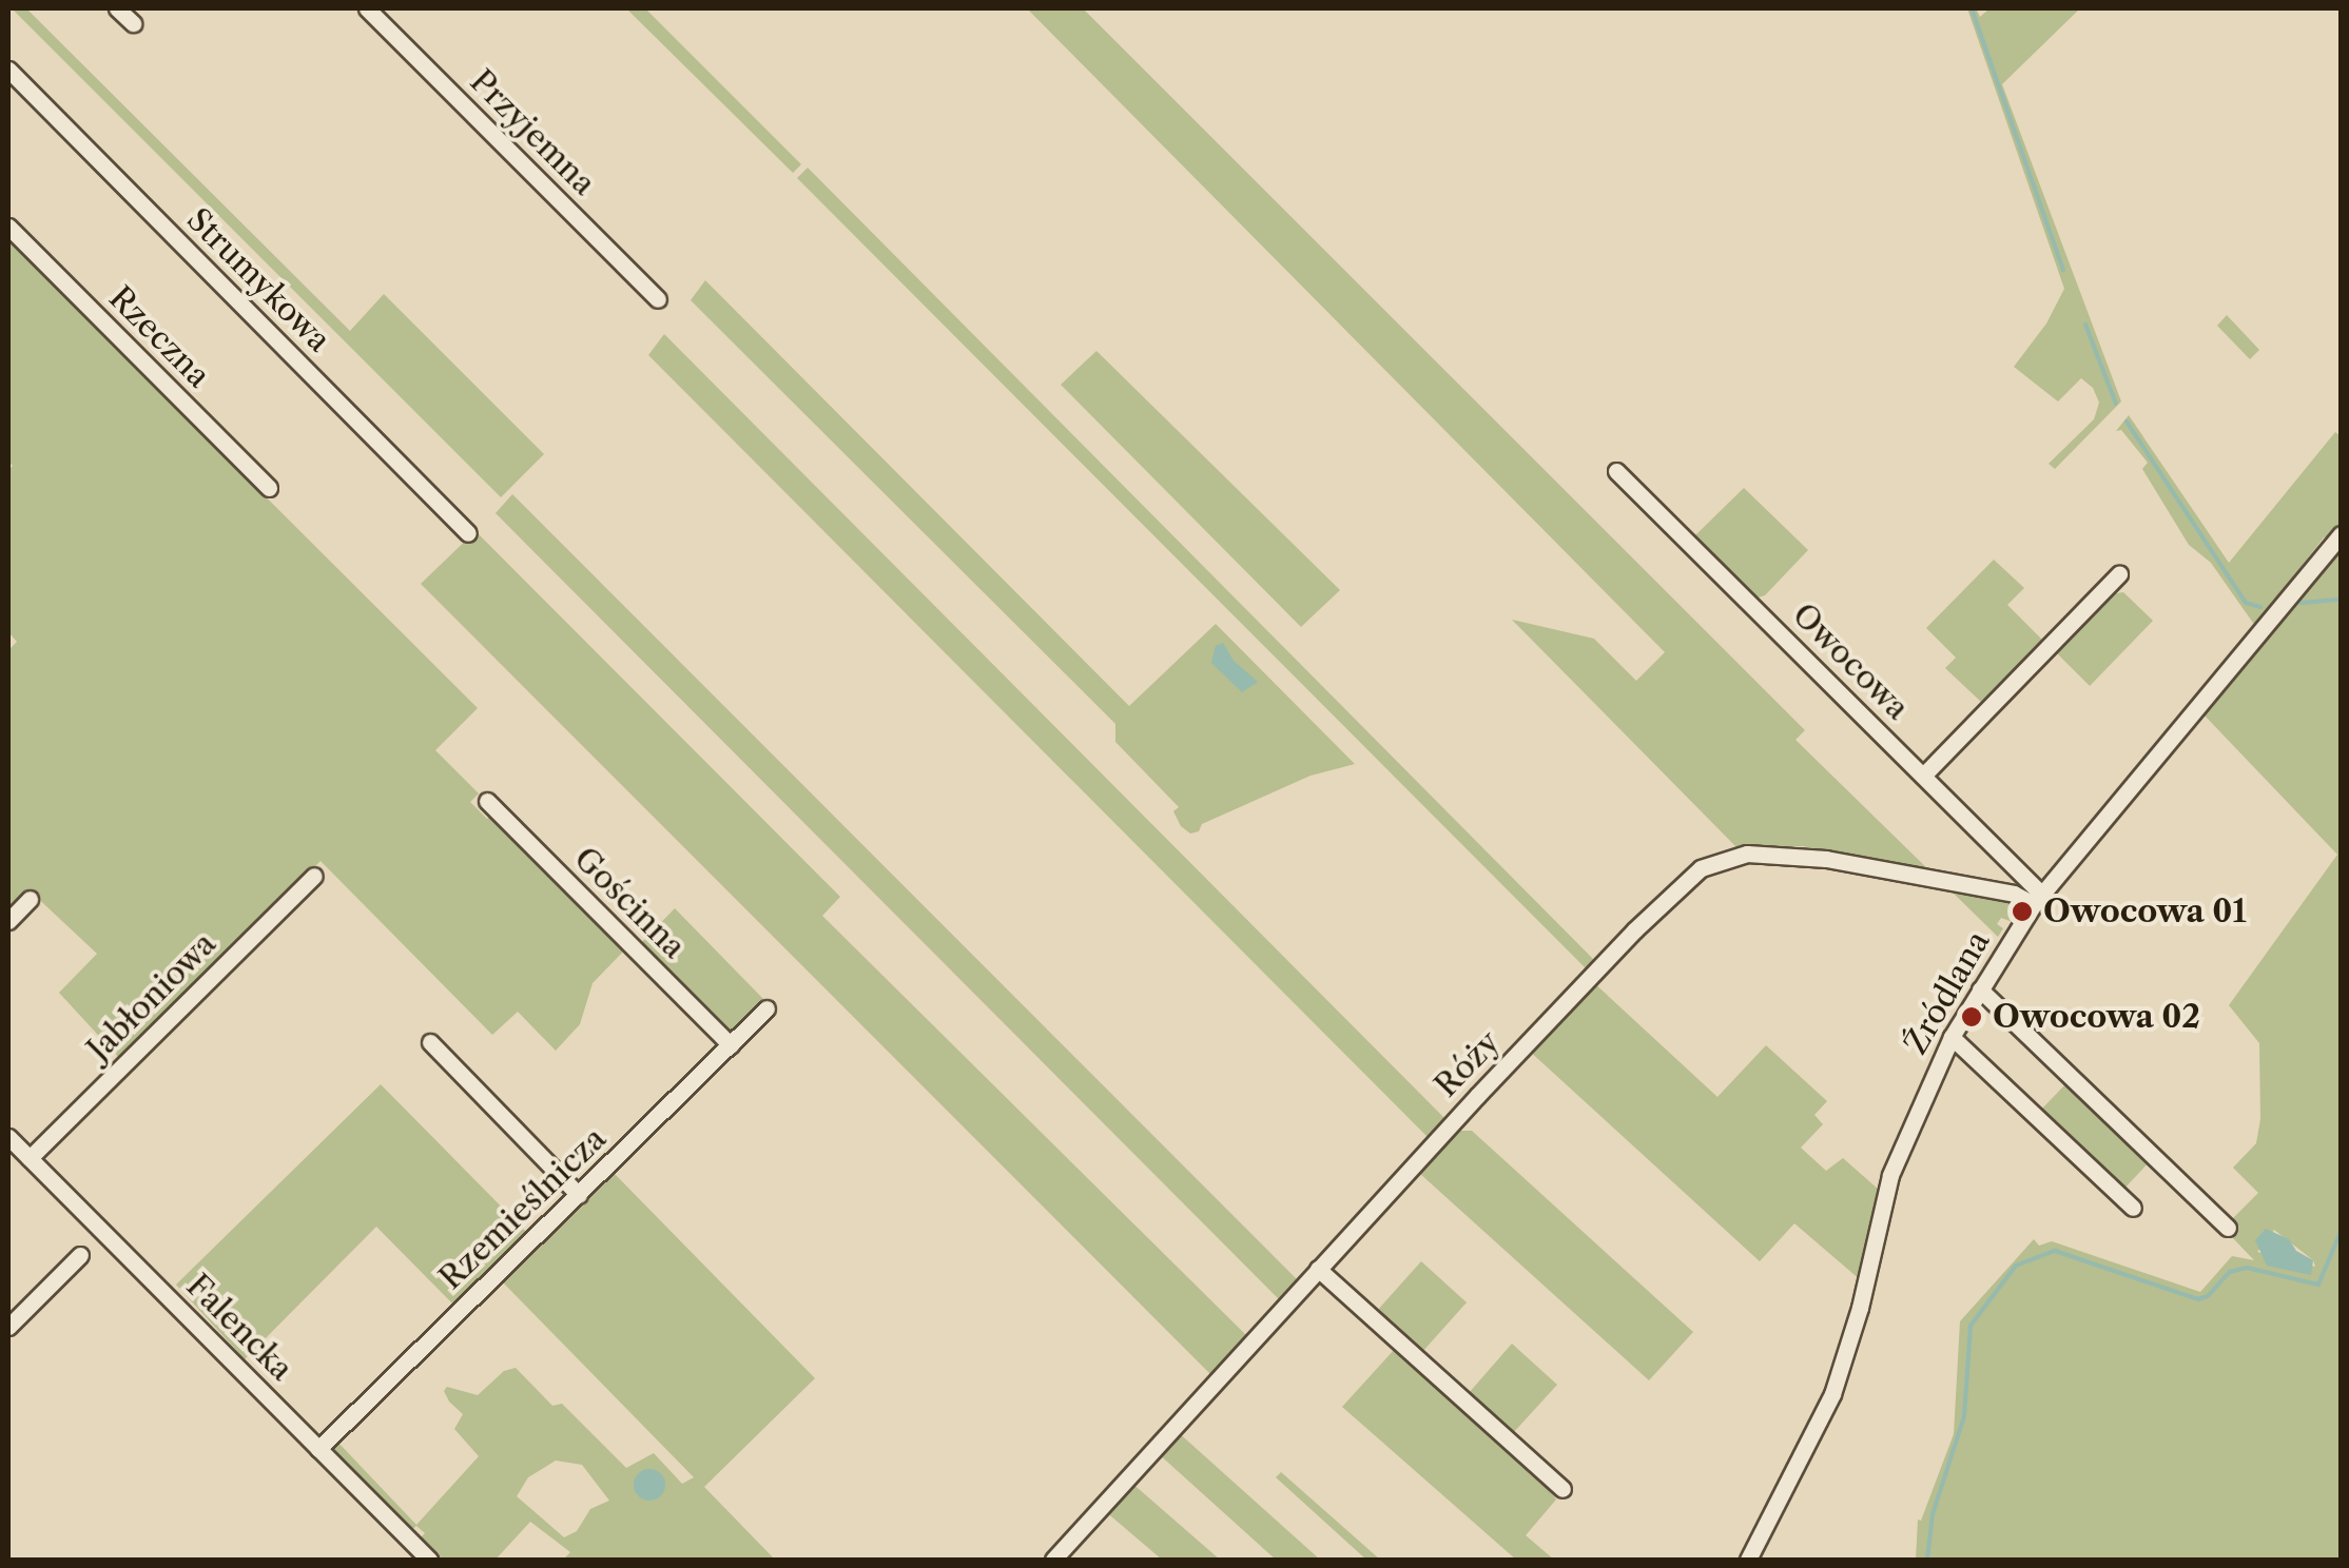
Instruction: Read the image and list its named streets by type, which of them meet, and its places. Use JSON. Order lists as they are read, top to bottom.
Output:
{
  "streets": {
    "street": [
      "Przyjemna",
      "Strumykowa",
      "Rzeczna",
      "Owocowa",
      "Gościnna",
      "Źródlana",
      "Jabłoniowa",
      "Róży",
      "Rzemieślnicza",
      "Falencka"
    ]
  },
  "crossings": [
    ["Owocowa", "Źródlana"],
    ["Owocowa", "Róży"],
    ["Gościnna", "Rzemieślnicza"],
    ["Źródlana", "Róży"],
    ["Jabłoniowa", "Falencka"],
    ["Rzemieślnicza", "Falencka"]
  ],
  "places": ["Owocowa 01", "Owocowa 02"]
}
